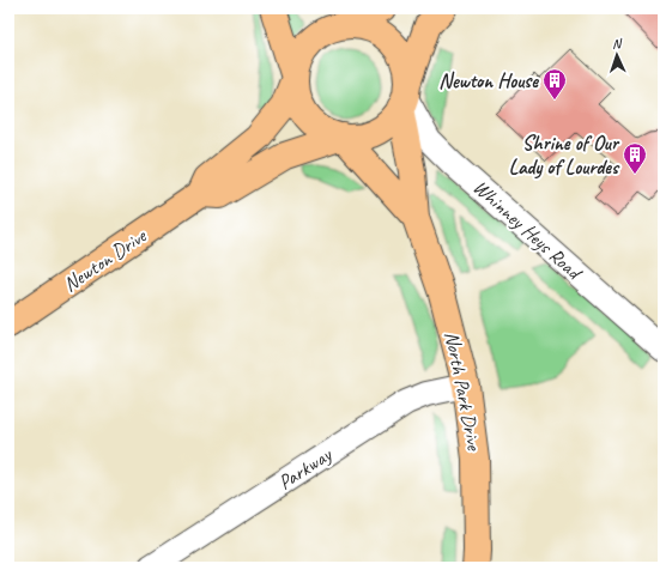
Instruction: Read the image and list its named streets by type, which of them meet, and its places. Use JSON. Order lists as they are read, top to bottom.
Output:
{
  "streets": {
    "main road": ["Newton Drive", "North Park Drive"],
    "street": ["Whinney Heys Road", "Parkway"]
  },
  "crossings": [
    ["Whinney Heys Road", "Newton Drive"],
    ["Whinney Heys Road", "North Park Drive"],
    ["Newton Drive", "North Park Drive"],
    ["North Park Drive", "Parkway"]
  ],
  "places": {
    "building": ["Newton House", "Shrine of Our Lady of Lourdes"]
  },
  "north": "top"
}
